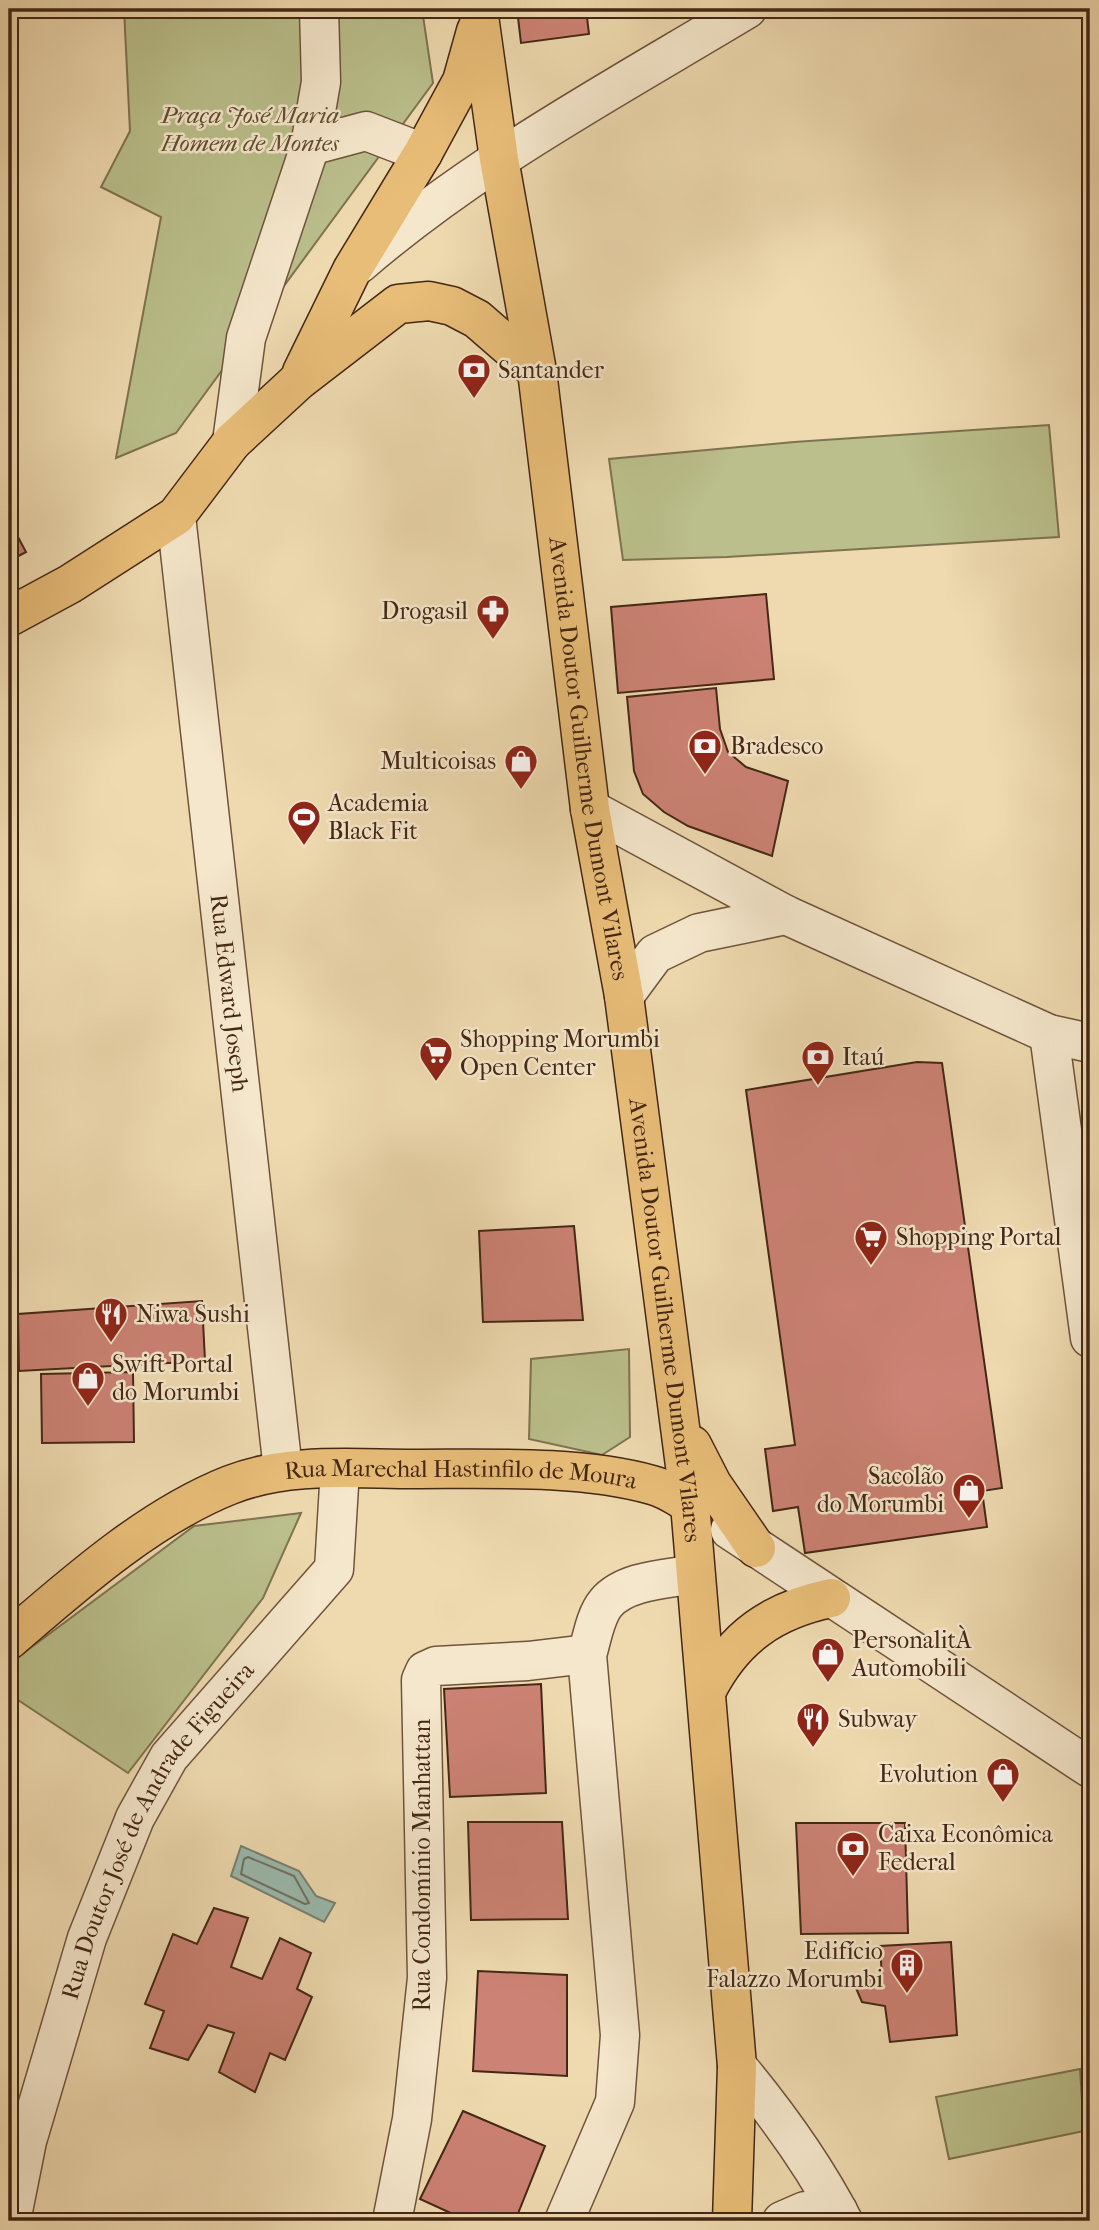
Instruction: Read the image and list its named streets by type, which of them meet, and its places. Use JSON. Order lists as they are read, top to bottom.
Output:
{
  "streets": {
    "main road": ["Avenida Doutor Guilherme Dumont Vilares", "Rua Marechal Hastinfilo de Moura"],
    "street": ["Rua Edward Joseph", "Rua Doutor José de Andrade Figueira", "Rua Condomínio Manhattan"]
  },
  "crossings": [
    ["Avenida Doutor Guilherme Dumont Vilares", "Rua Marechal Hastinfilo de Moura"],
    ["Rua Edward Joseph", "Rua Marechal Hastinfilo de Moura"],
    ["Rua Marechal Hastinfilo de Moura", "Rua Doutor José de Andrade Figueira"]
  ],
  "parks": ["Praça José Maria Homem de Montes"],
  "places": {
    "bank": [
      "Santander",
      "Bradesco",
      "Itaú",
      "Caixa Econômica Federal"
    ],
    "pharmacy": ["Drogasil"],
    "shop": [
      "Multicoisas",
      "Swift Portal do Morumbi",
      "Sacolão do Morumbi",
      "PersonalitÀ Automobili",
      "Evolution"
    ],
    "sports": ["Academia Black Fit"],
    "supermarket": ["Shopping Morumbi Open Center", "Shopping Portal"],
    "restaurant": ["Niwa Sushi", "Subway"],
    "building": ["Edifício Falazzo Morumbi"]
  }
}
